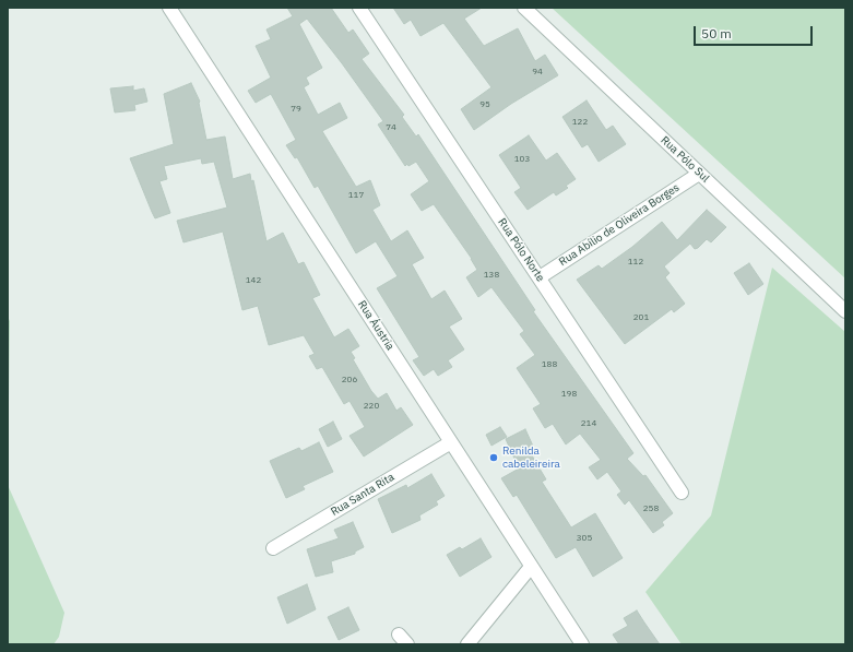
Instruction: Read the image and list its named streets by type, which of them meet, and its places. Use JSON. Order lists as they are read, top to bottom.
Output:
{
  "streets": {
    "street": [
      "Rua Pólo Sul",
      "Rua Abílio de Oliveira Borges",
      "Rua Pólo Norte",
      "Rua Áustria",
      "Rua Santa Rita"
    ]
  },
  "crossings": [
    ["Rua Pólo Sul", "Rua Abílio de Oliveira Borges"],
    ["Rua Abílio de Oliveira Borges", "Rua Pólo Norte"],
    ["Rua Áustria", "Rua Santa Rita"]
  ],
  "places": ["Renilda cabeleireira"],
  "house_numbers": [
    "94",
    "95",
    "79",
    "122",
    "74",
    "103",
    "117",
    "112",
    "138",
    "142",
    "201",
    "188",
    "206",
    "198",
    "220",
    "214",
    "258",
    "305"
  ],
  "scale_bar": "50 m"
}
